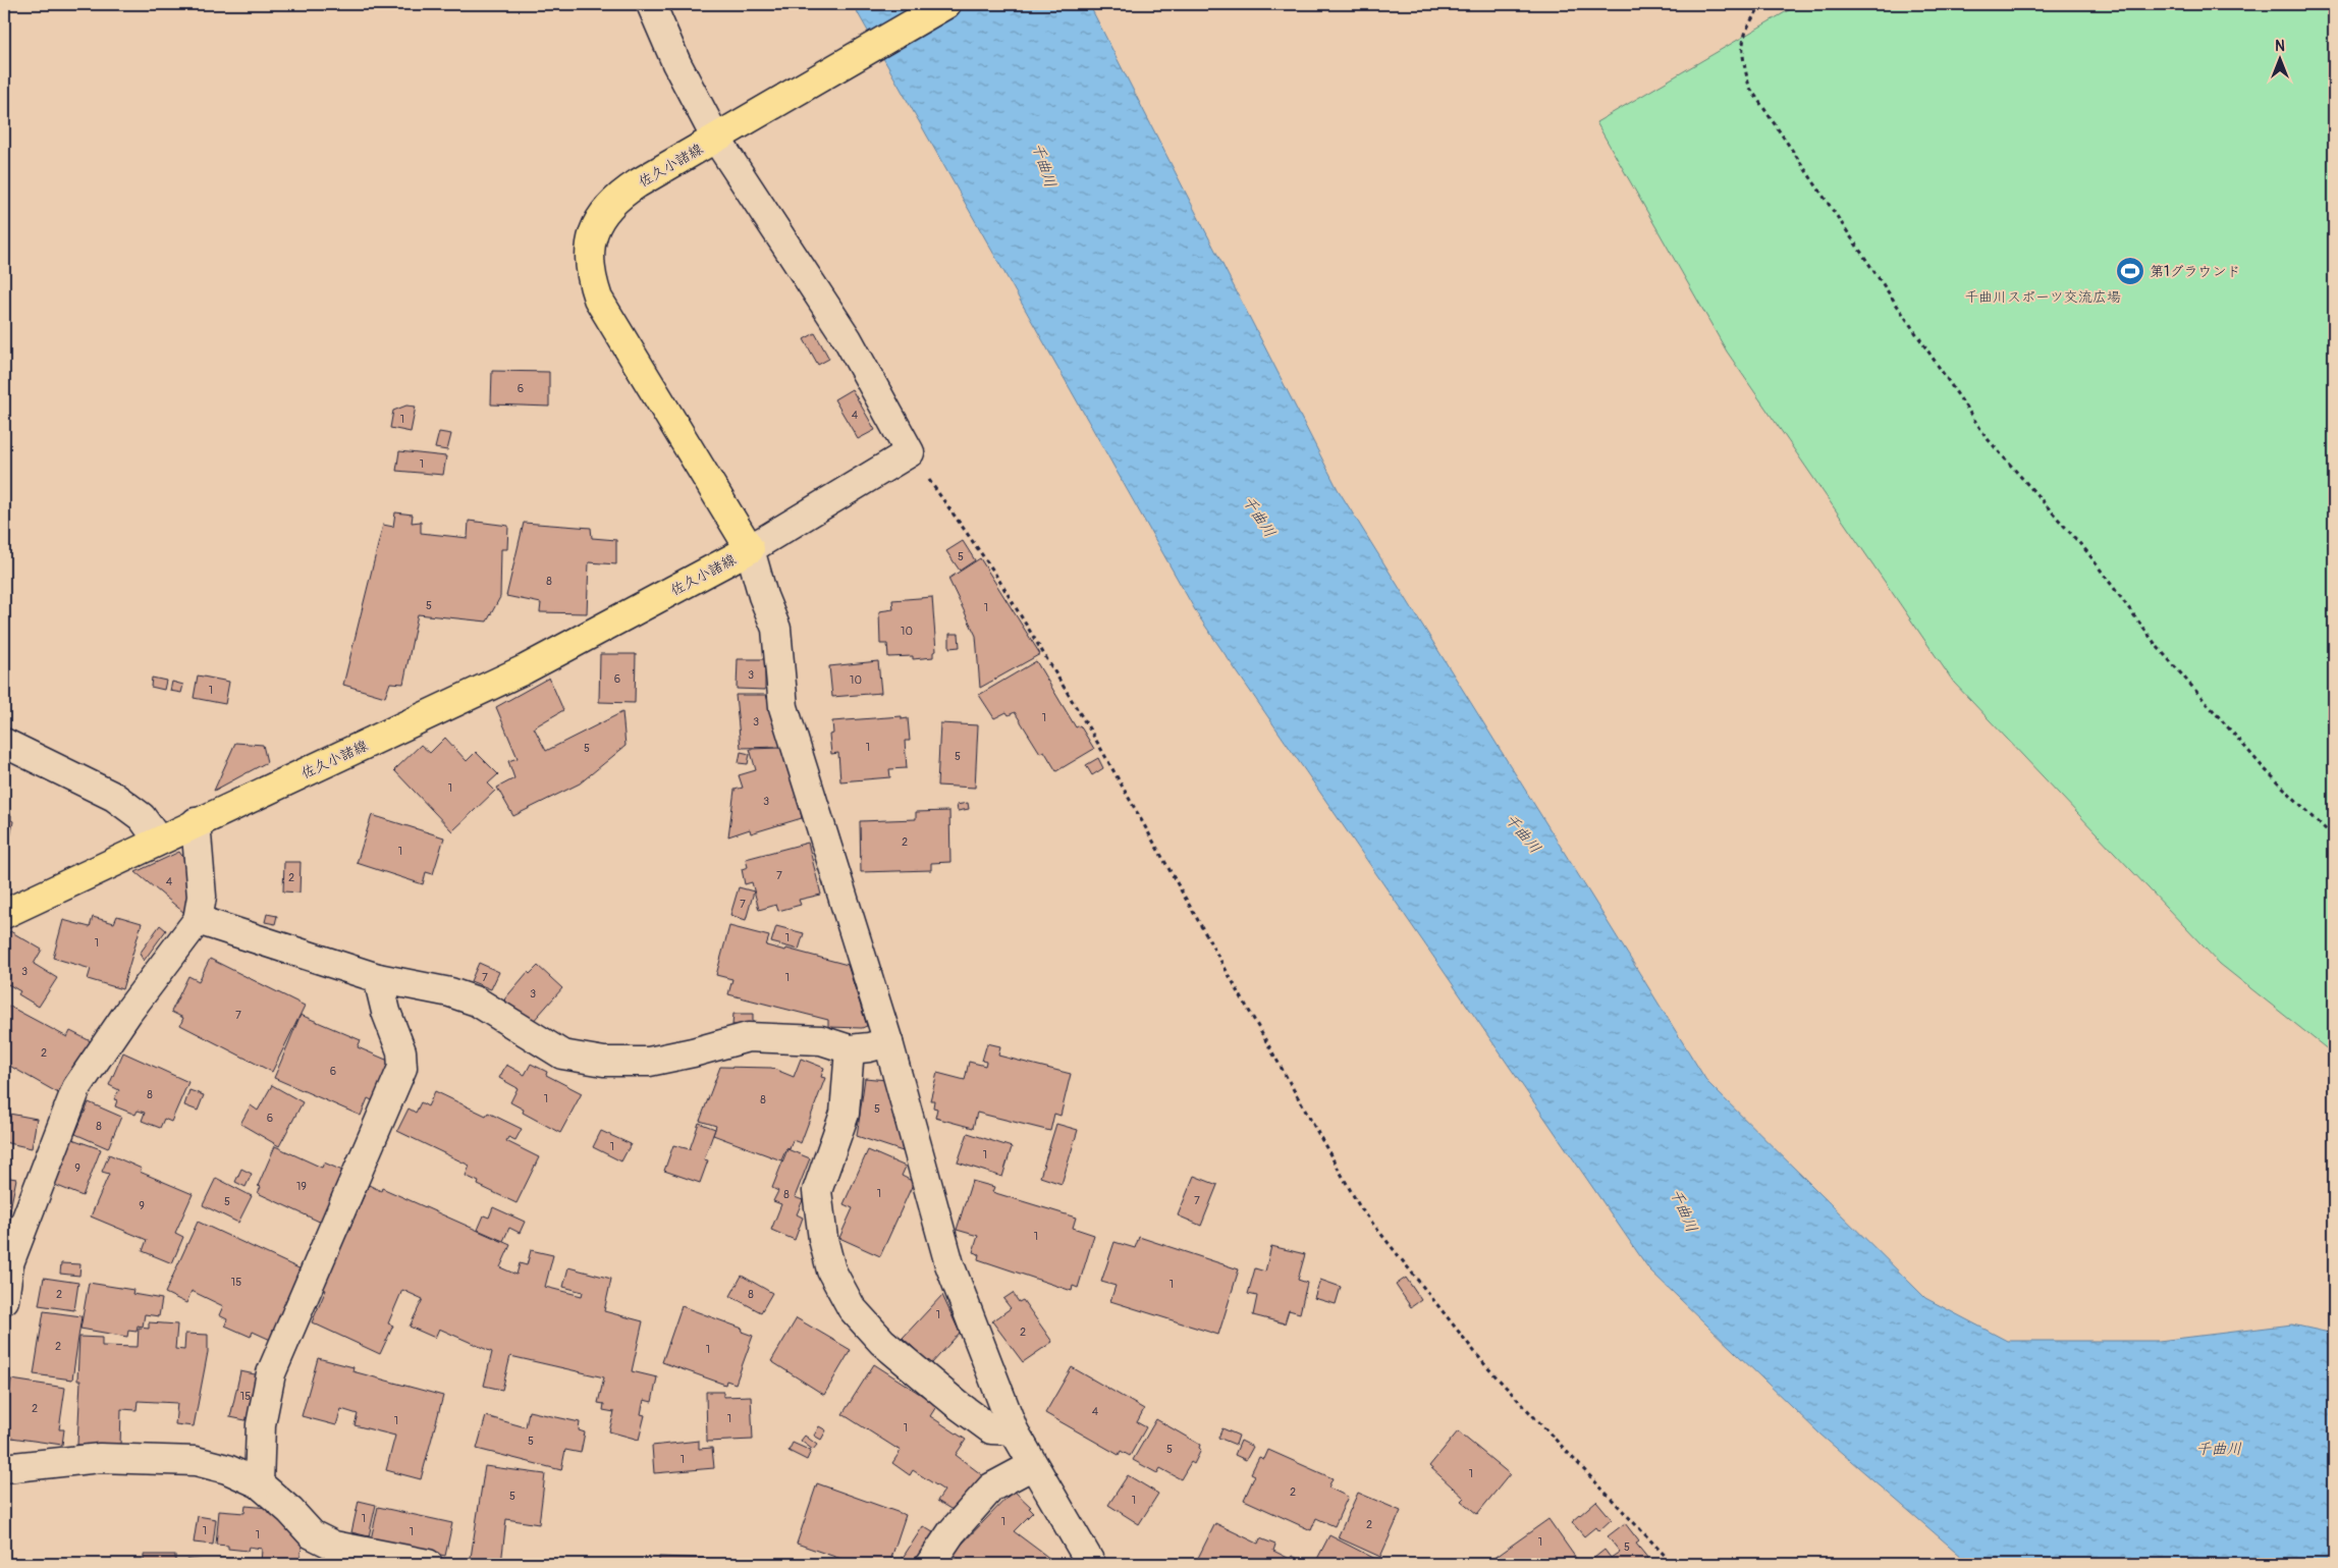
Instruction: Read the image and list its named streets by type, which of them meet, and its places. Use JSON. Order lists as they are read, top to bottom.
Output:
{
  "streets": {
    "main road": ["佐久小諸線"]
  },
  "water": ["千曲川"],
  "parks": ["千曲川スポーツ交流広場"],
  "places": {
    "sports": ["第1グラウンド"]
  },
  "house_numbers": [
    "6",
    "4",
    "1",
    "1",
    "5",
    "8",
    "5",
    "1",
    "10",
    "3",
    "6",
    "10",
    "1",
    "1",
    "3",
    "1",
    "5",
    "5",
    "1",
    "3",
    "2",
    "1",
    "7",
    "2",
    "4",
    "7",
    "1",
    "1",
    "3",
    "7",
    "1",
    "3",
    "7",
    "2",
    "6",
    "8",
    "1",
    "8",
    "5",
    "6",
    "8",
    "1",
    "1",
    "9",
    "19",
    "1",
    "8",
    "7",
    "5",
    "9",
    "1",
    "15",
    "1",
    "2",
    "8",
    "1",
    "2",
    "2",
    "1",
    "15",
    "2",
    "4",
    "1",
    "1",
    "1",
    "5",
    "5",
    "1",
    "1",
    "2",
    "5",
    "1",
    "1",
    "1",
    "2",
    "1",
    "1",
    "1",
    "1",
    "5"
  ],
  "north": "top"
}
